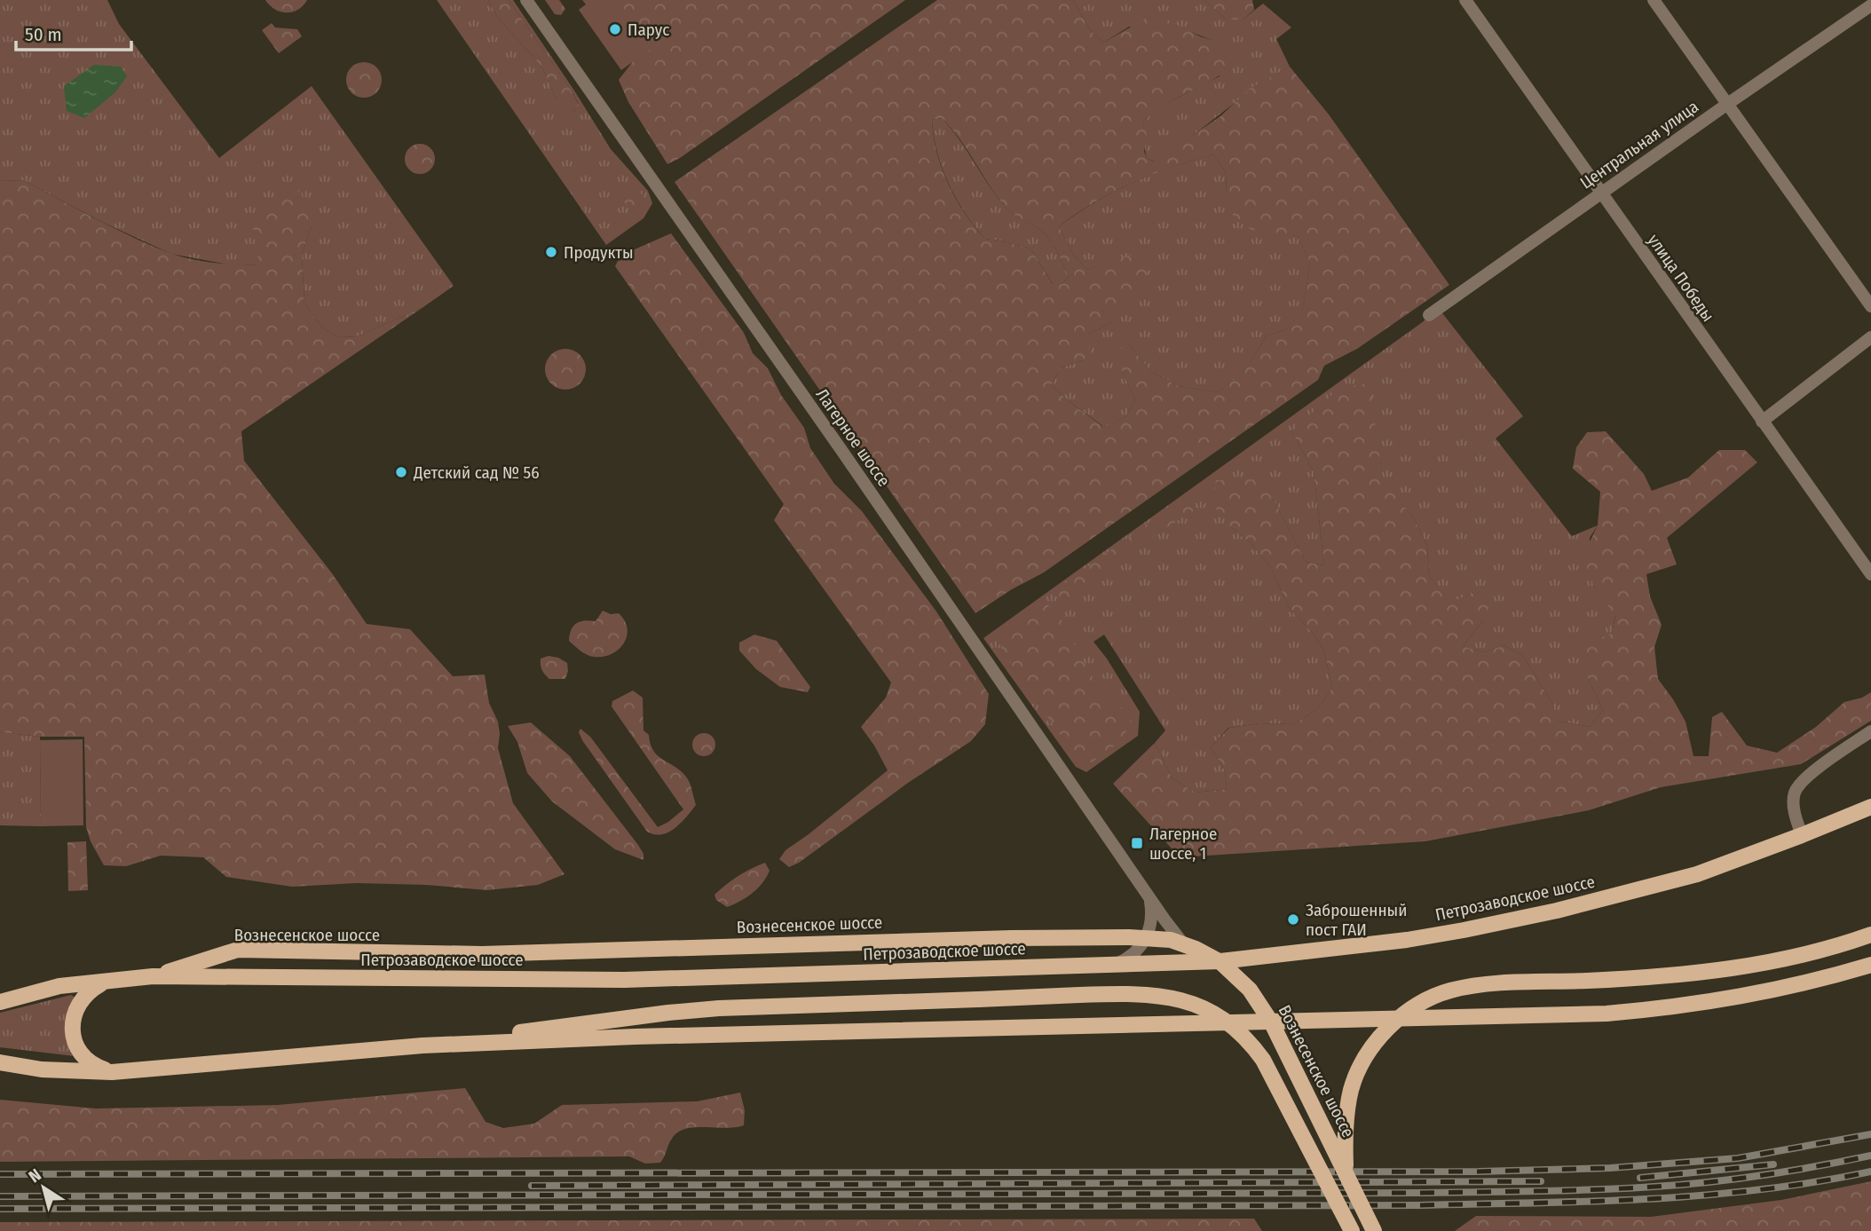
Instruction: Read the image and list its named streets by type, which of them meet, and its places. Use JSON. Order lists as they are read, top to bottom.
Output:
{
  "streets": {
    "main road": ["Петрозаводское шоссе", "Вознесенское шоссе"],
    "street": ["Центральная улица", "улица Победы", "Лагерное шоссе"]
  },
  "crossings": [
    ["Центральная улица", "улица Победы"],
    ["Лагерное шоссе", "Петрозаводское шоссе"],
    ["Петрозаводское шоссе", "Вознесенское шоссе"]
  ],
  "places": {
    "other": [
      "Парус",
      "Продукты",
      "Детский сад № 56",
      "Заброшенный пост ГАИ"
    ],
    "transit": ["Лагерное шоссе, 1"]
  },
  "scale_bar": "50 m",
  "north": "top left"
}
